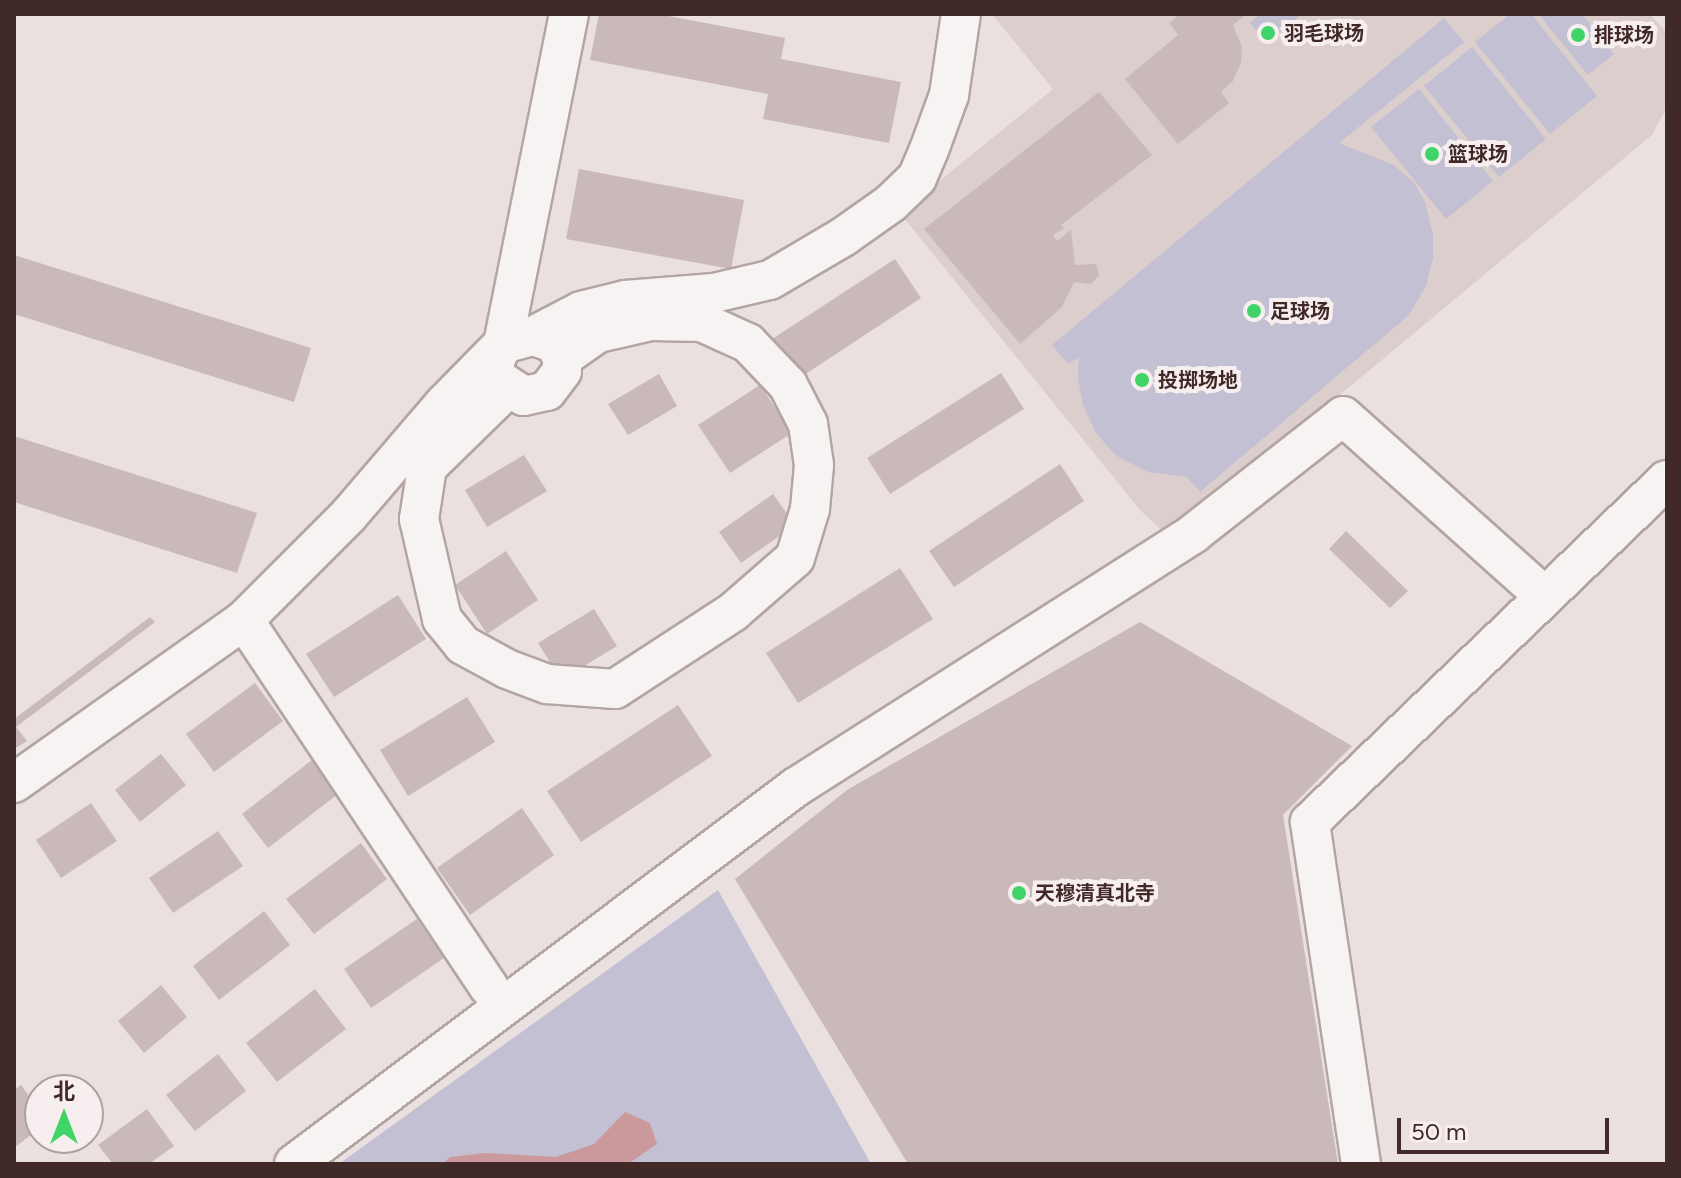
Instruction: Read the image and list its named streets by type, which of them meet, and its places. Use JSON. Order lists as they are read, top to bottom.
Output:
{
  "places": [
    "羽毛球场",
    "排球场",
    "篮球场",
    "足球场",
    "投掷场地",
    "天穆清真北寺"
  ],
  "scale_bar": "50 m",
  "north": "top"
}
